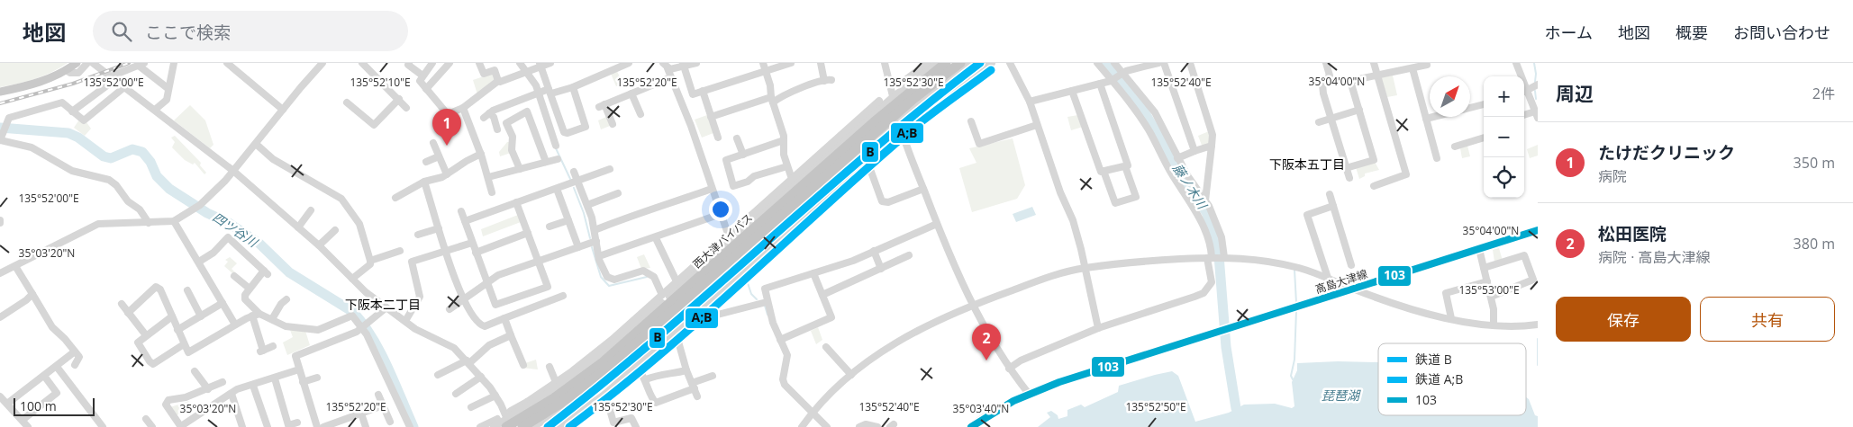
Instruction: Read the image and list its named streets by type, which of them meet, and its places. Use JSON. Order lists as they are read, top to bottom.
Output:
{
  "streets": {
    "highway": ["西大津バイパス"],
    "main road": ["高島大津線"]
  },
  "districts": ["下阪本五丁目", "下阪本二丁目"],
  "water": ["藤ノ木川", "四ツ谷川", "琵琶湖"],
  "lines": ["rail line B", "rail line A;B", "transit line 103"],
  "legend": ["鉄道 B", "鉄道 A;B", "103"],
  "scale_bar": "100 m",
  "north": "top right",
  "page": {
    "header": "地図",
    "search": "ここで検索",
    "nav": [
      "ホーム",
      "地図",
      "概要",
      "お問い合わせ"
    ],
    "heading": ["周辺", "2件"],
    "map_buttons": ["+", "−"],
    "pins": ["1", "2"],
    "list": [
      {
        "mark": "1",
        "name": "たけだクリニック",
        "note": "病院",
        "value": "350 m"
      },
      {
        "mark": "2",
        "name": "松田医院",
        "note": "病院 · 高島大津線",
        "value": "380 m"
      }
    ],
    "buttons": ["保存", "共有"],
    "scale": "100 m"
  },
  "coordinates": [
    "35°04'00\"N",
    "135°52'00\"E",
    "135°52'10\"E",
    "135°52'20\"E",
    "135°52'30\"E",
    "135°52'40\"E",
    "35°03'20\"N",
    "135°53'00\"E",
    "135°52'50\"E",
    "35°03'40\"N"
  ]
}
